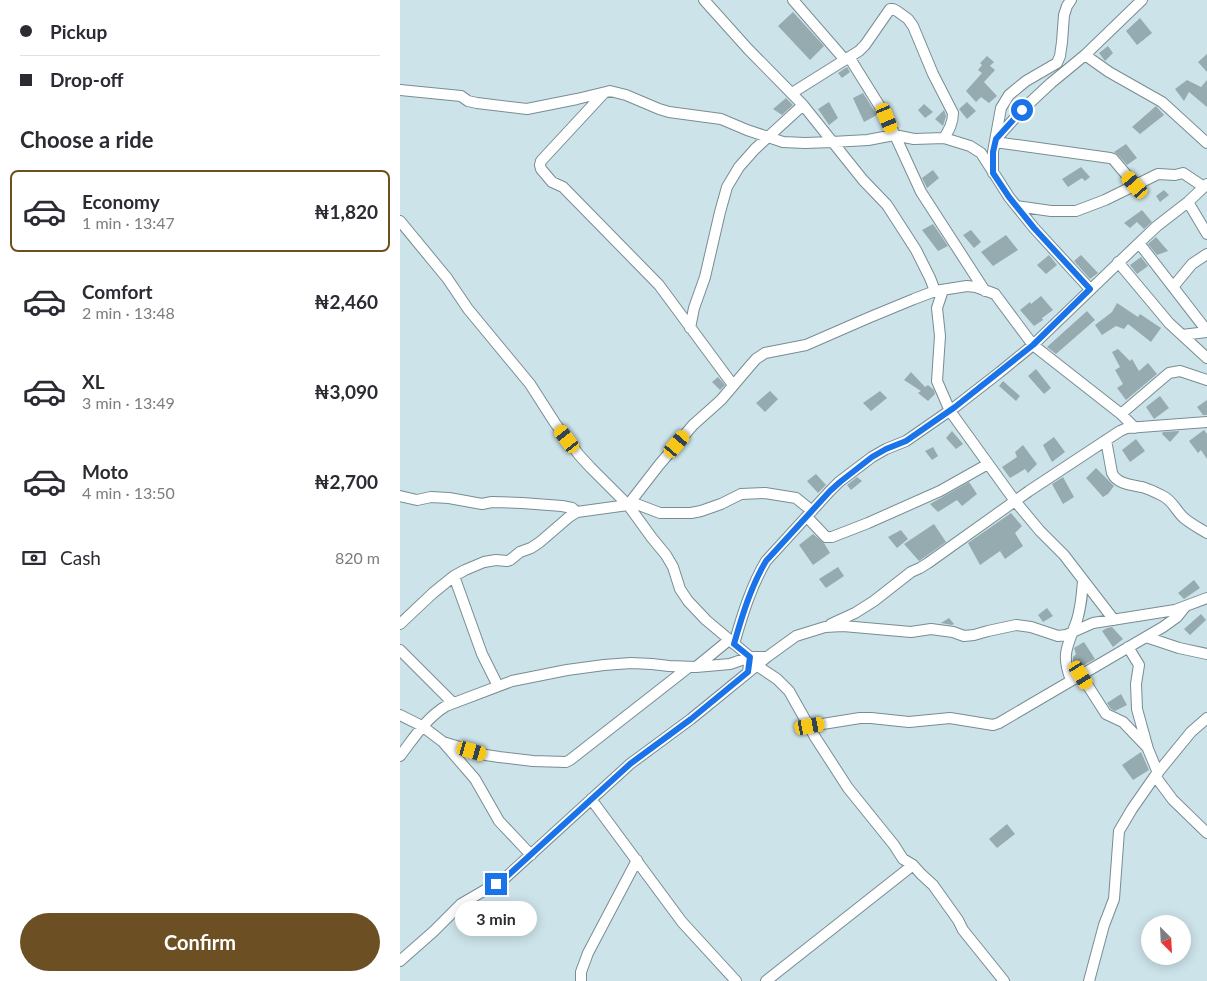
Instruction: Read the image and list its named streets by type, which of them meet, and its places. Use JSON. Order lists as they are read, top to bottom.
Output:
{
  "north": "bottom right",
  "page": {
    "banner": ["Pickup", "Drop-off"],
    "heading": "Choose a ride",
    "list": [
      {
        "name": "Economy",
        "note": "1 min · 13:47",
        "value": "₦1,820"
      },
      {
        "name": "Comfort",
        "note": "2 min · 13:48",
        "value": "₦2,460"
      },
      {
        "name": "XL",
        "note": "3 min · 13:49",
        "value": "₦3,090"
      },
      {
        "name": "Moto",
        "note": "4 min · 13:50",
        "value": "₦2,700"
      }
    ],
    "pay": ["Cash", "820 m"],
    "bubble": "3 min",
    "buttons": "Confirm"
  }
}
